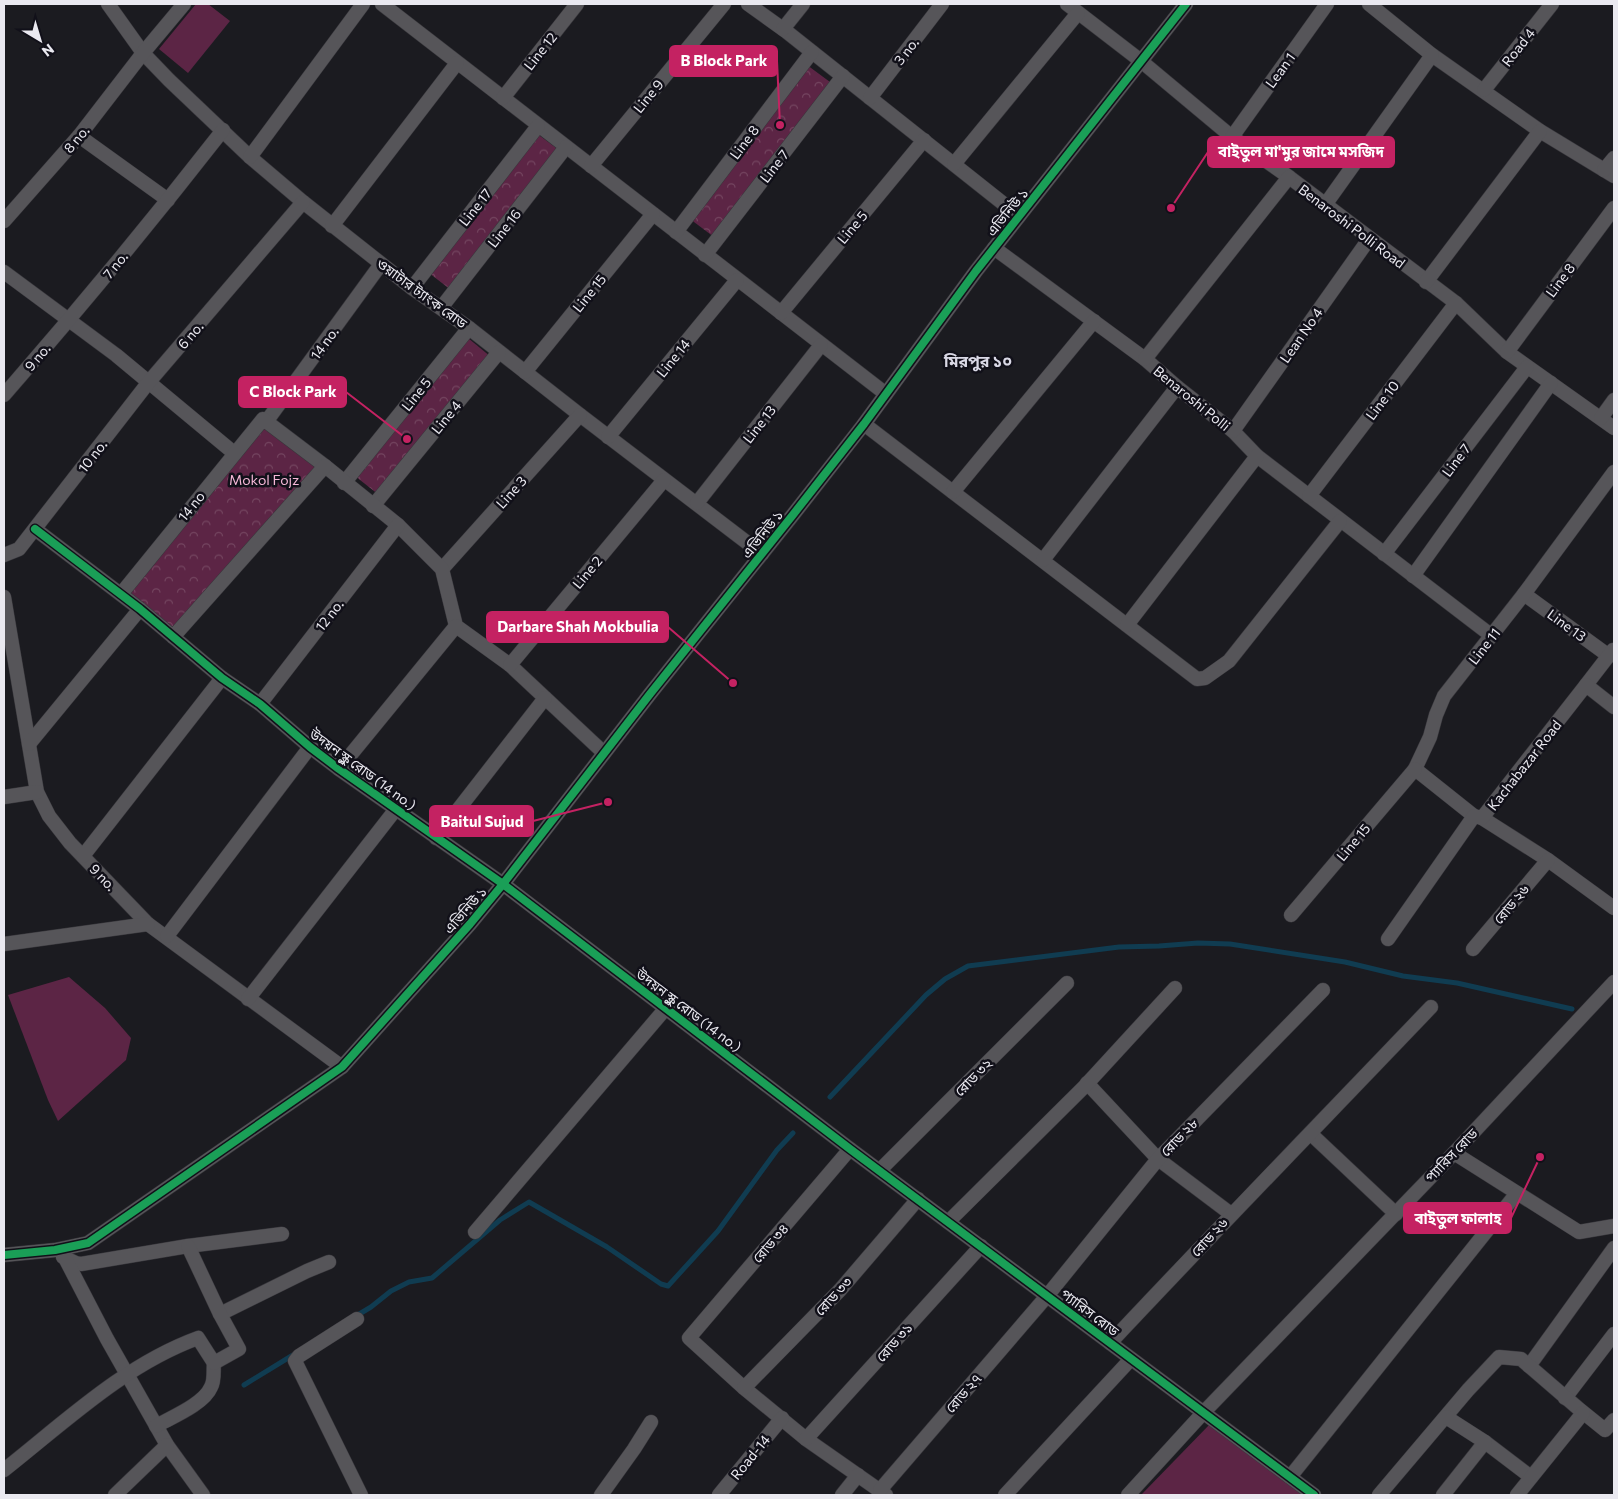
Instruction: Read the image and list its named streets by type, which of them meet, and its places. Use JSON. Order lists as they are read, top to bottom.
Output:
{
  "streets": {
    "street": [
      "Road 4",
      "Line 12",
      "3 no.",
      "Lean 1",
      "Line 9",
      "8 no.",
      "Line 8",
      "Line 7",
      "Line 17",
      "এভিনিউ ১",
      "Benaroshi Polli Road",
      "Line 5",
      "Line 16",
      "7 no.",
      "ওয়াটার ট্যাংক রোড",
      "Line 15",
      "6 no.",
      "Lean No 4",
      "14 no.",
      "9 no.",
      "Line 14",
      "Benaroshi Polli",
      "Line 10",
      "Line 4",
      "Line 13",
      "10 no.",
      "Line 3",
      "14 no",
      "Line 2",
      "12 no.",
      "Line 11",
      "Kachabazar Road",
      "উদয়ন স্কুল রোড (14 no.)",
      "রোড ২৬",
      "রোড ৩২",
      "রোড ২৮",
      "প্যারিস রোড",
      "রোড ৩৪",
      "রোড ৩৩",
      "রোড ৩১",
      "রোড ২৭",
      "Road-14"
    ]
  },
  "crossings": [
    ["Lean 1", "Benaroshi Polli Road"],
    ["8 no.", "ওয়াটার ট্যাংক রোড"],
    ["Line 8", "Benaroshi Polli Road"],
    ["Line 7", "Benaroshi Polli Road"],
    ["Line 7", "Benaroshi Polli"],
    ["Line 17", "ওয়াটার ট্যাংক রোড"],
    ["এভিনিউ ১", "Benaroshi Polli Road"],
    ["এভিনিউ ১", "ওয়াটার ট্যাংক রোড"],
    ["এভিনিউ ১", "9 no."],
    ["এভিনিউ ১", "Benaroshi Polli"],
    ["এভিনিউ ১", "উদয়ন স্কুল রোড (14 no.)"],
    ["Benaroshi Polli Road", "Lean No 4"],
    ["Benaroshi Polli Road", "Line 10"],
    ["Line 5", "ওয়াটার ট্যাংক রোড"],
    ["Line 16", "ওয়াটার ট্যাংক রোড"],
    ["7 no.", "ওয়াটার ট্যাংক রোড"],
    ["7 no.", "9 no."],
    ["ওয়াটার ট্যাংক রোড", "Line 15"],
    ["ওয়াটার ট্যাংক রোড", "6 no."],
    ["ওয়াটার ট্যাংক রোড", "14 no."],
    ["ওয়াটার ট্যাংক রোড", "Line 14"],
    ["ওয়াটার ট্যাংক রোড", "Line 4"],
    ["ওয়াটার ট্যাংক রোড", "Line 13"],
    ["ওয়াটার ট্যাংক রোড", "Line 3"],
    ["ওয়াটার ট্যাংক রোড", "Line 2"],
    ["Line 15", "Line 11"],
    ["6 no.", "10 no."],
    ["Lean No 4", "Benaroshi Polli"],
    ["14 no.", "14 no"],
    ["Benaroshi Polli", "Line 10"],
    ["Benaroshi Polli", "Line 11"],
    ["Line 13", "Line 11"],
    ["Line 13", "Kachabazar Road"],
    ["10 no.", "উদয়ন স্কুল রোড (14 no.)"],
    ["14 no", "উদয়ন স্কুল রোড (14 no.)"],
    ["12 no.", "উদয়ন স্কুল রোড (14 no.)"],
    ["উদয়ন স্কুল রোড (14 no.)", "প্যারিস রোড"],
    ["উদয়ন স্কুল রোড (14 no.)", "রোড ৩৪"],
    ["রোড ২৬", "প্যারিস রোড"],
    ["রোড ৩২", "প্যারিস রোড"],
    ["রোড ২৮", "প্যারিস রোড"],
    ["রোড ২৮", "রোড ২৭"],
    ["প্যারিস রোড", "রোড ৩৪"],
    ["প্যারিস রোড", "রোড ৩৩"],
    ["প্যারিস রোড", "রোড ৩১"],
    ["প্যারিস রোড", "রোড ২৭"],
    ["রোড ৩৪", "রোড ৩৩"]
  ],
  "districts": ["মিরপুর ১০"],
  "parks": ["Mokol Fojz"],
  "places": [
    "B Block Park",
    "বাইতুল মা'মুর জামে মসজিদ",
    "C Block Park",
    "Darbare Shah Mokbulia",
    "Baitul Sujud",
    "বাইতুল ফালাহ"
  ],
  "north": "bottom right"
}
